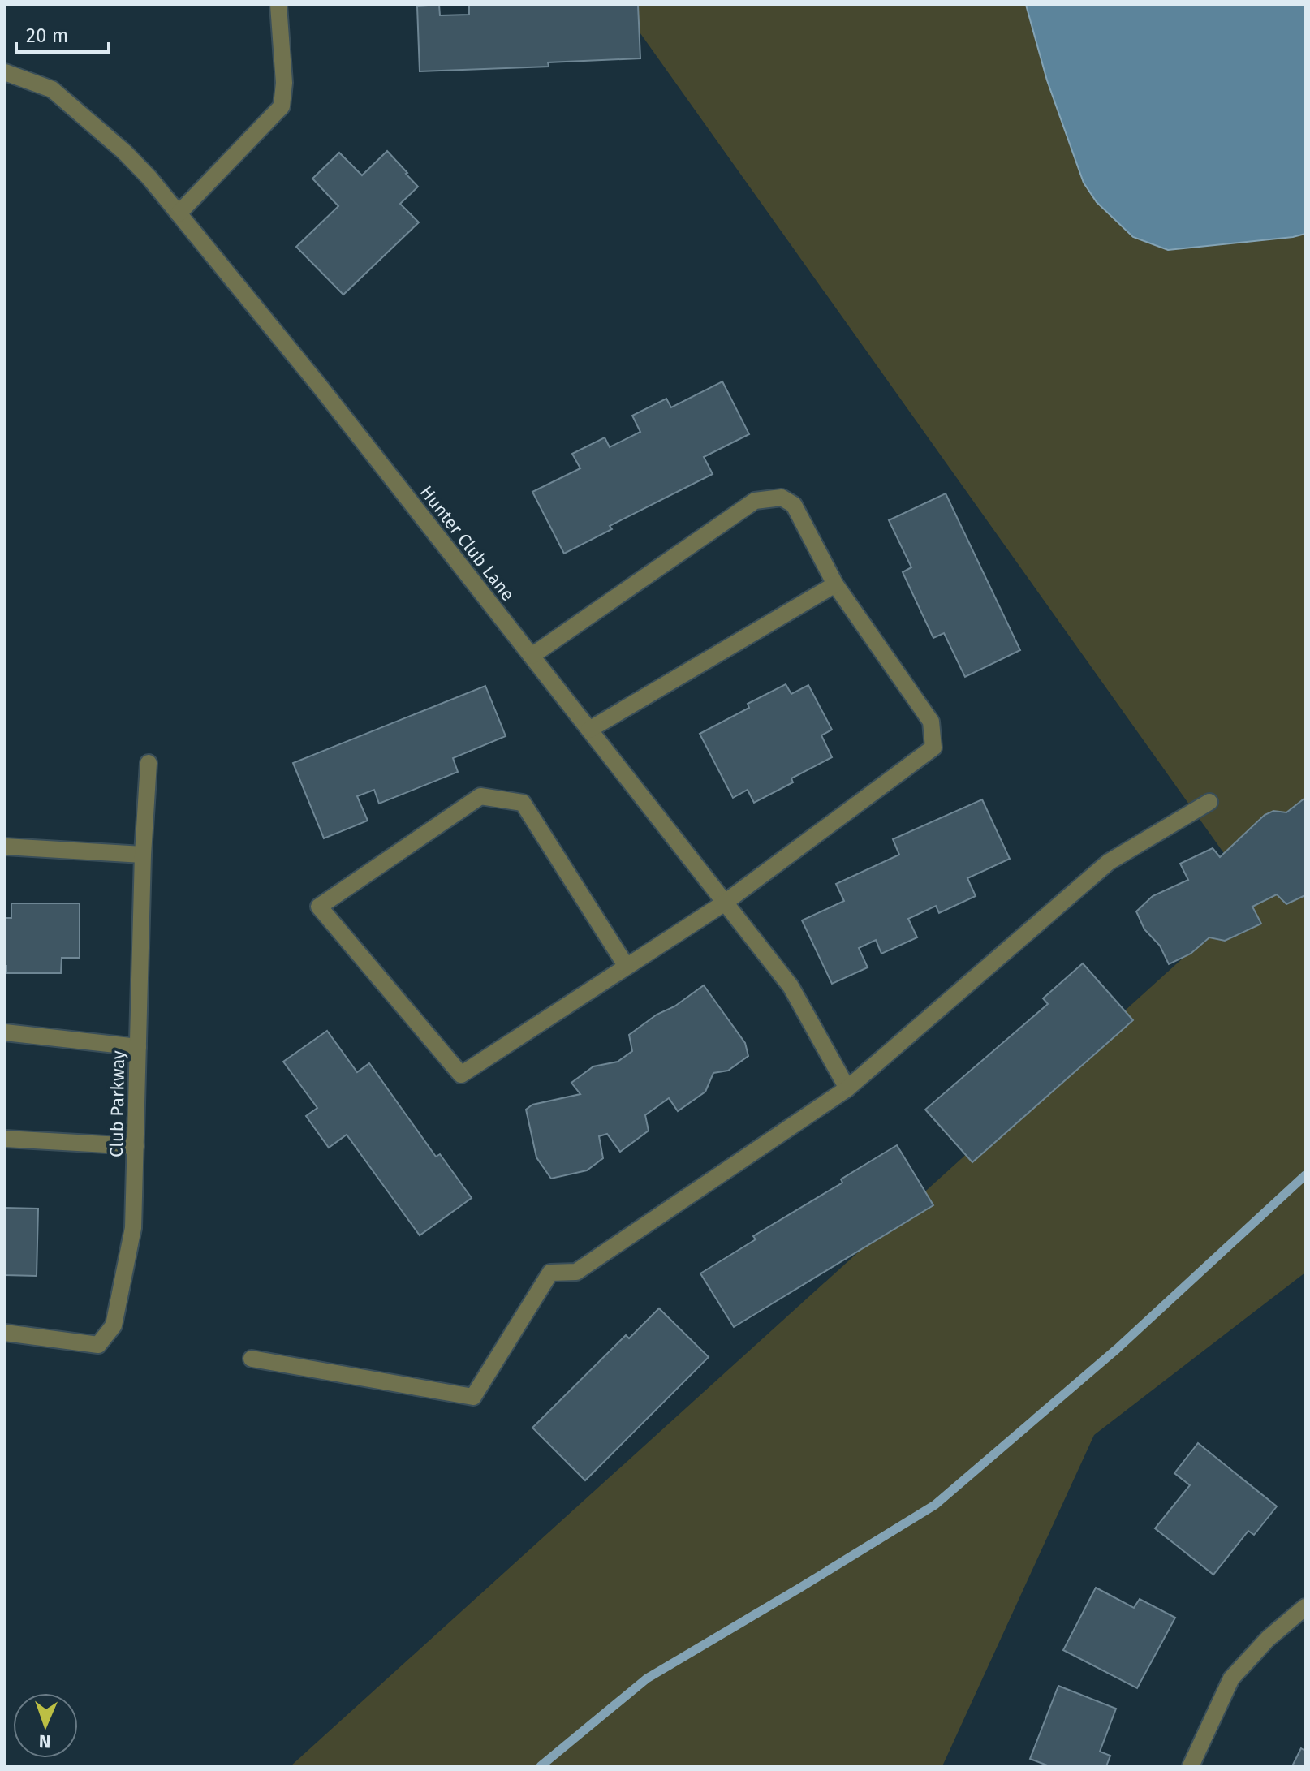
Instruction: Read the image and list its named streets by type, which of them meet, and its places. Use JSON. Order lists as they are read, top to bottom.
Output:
{
  "streets": {
    "street": ["Hunter Club Lane", "Club Parkway"]
  },
  "scale_bar": "20 m",
  "north": "bottom"
}
